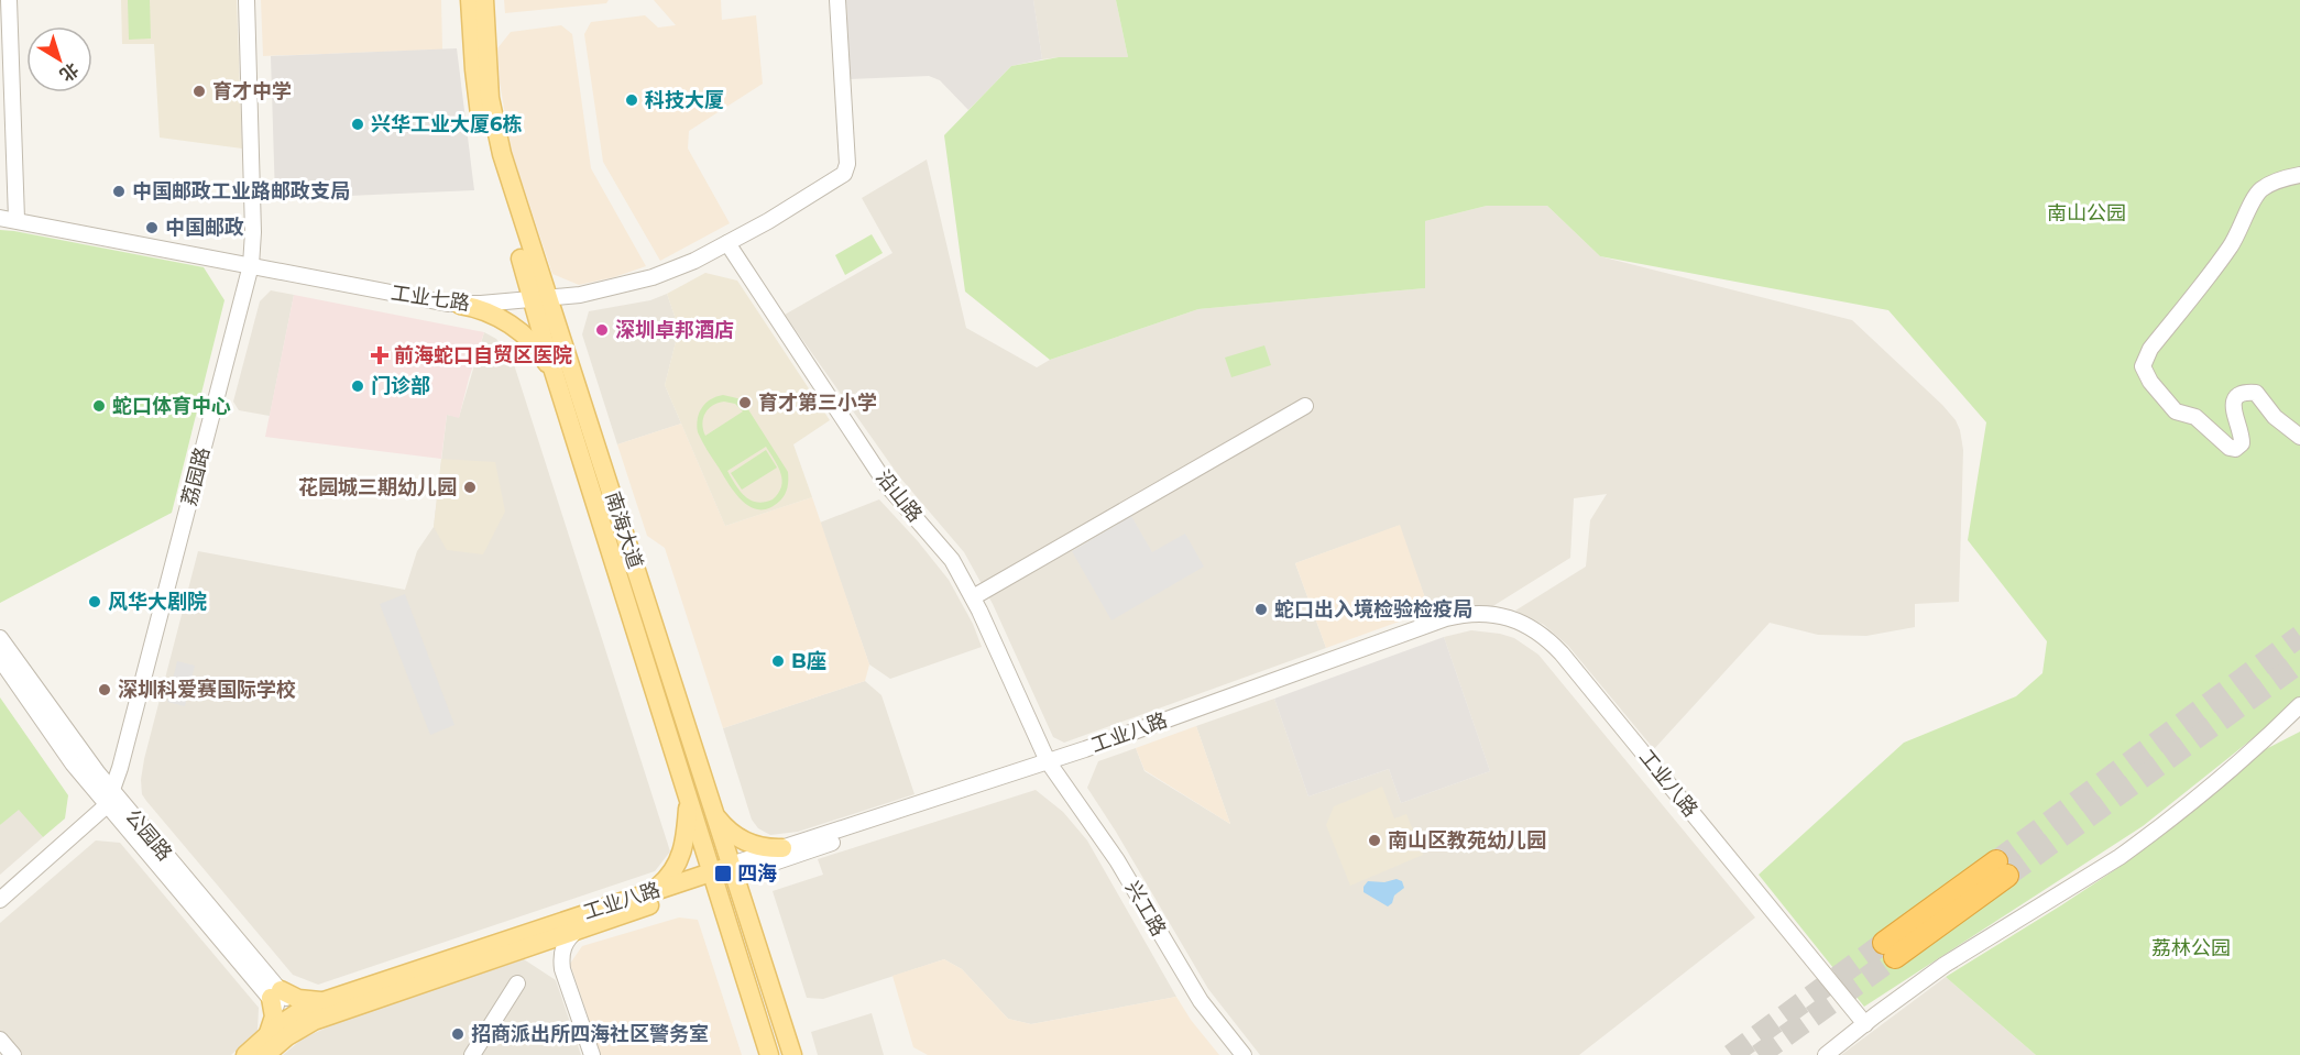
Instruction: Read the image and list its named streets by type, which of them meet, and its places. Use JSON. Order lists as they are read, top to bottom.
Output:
{
  "streets": {
    "main road": ["南海大道", "工业八路"],
    "street": [
      "工业七路",
      "荔园路",
      "沿山路",
      "公园路",
      "兴工路"
    ]
  },
  "crossings": [
    ["工业七路", "荔园路"],
    ["工业七路", "沿山路"],
    ["工业七路", "南海大道"],
    ["荔园路", "公园路"],
    ["沿山路", "工业八路"],
    ["沿山路", "兴工路"],
    ["南海大道", "工业八路"],
    ["工业八路", "公园路"],
    ["工业八路", "兴工路"]
  ],
  "parks": ["南山公园", "荔林公园"],
  "places": {
    "other": [
      "育才中学",
      "科技大厦",
      "兴华工业大厦6栋",
      "中国邮政工业路邮政支局",
      "中国邮政",
      "深圳卓邦酒店",
      "门诊部",
      "育才第三小学",
      "蛇口体育中心",
      "花园城三期幼儿园",
      "风华大剧院",
      "蛇口出入境检验检疫局",
      "B座",
      "深圳科爱赛国际学校",
      "南山区教苑幼儿园",
      "招商派出所四海社区警务室"
    ],
    "health": ["前海蛇口自贸区医院"],
    "transit": ["四海"]
  },
  "north": "bottom right"
}
